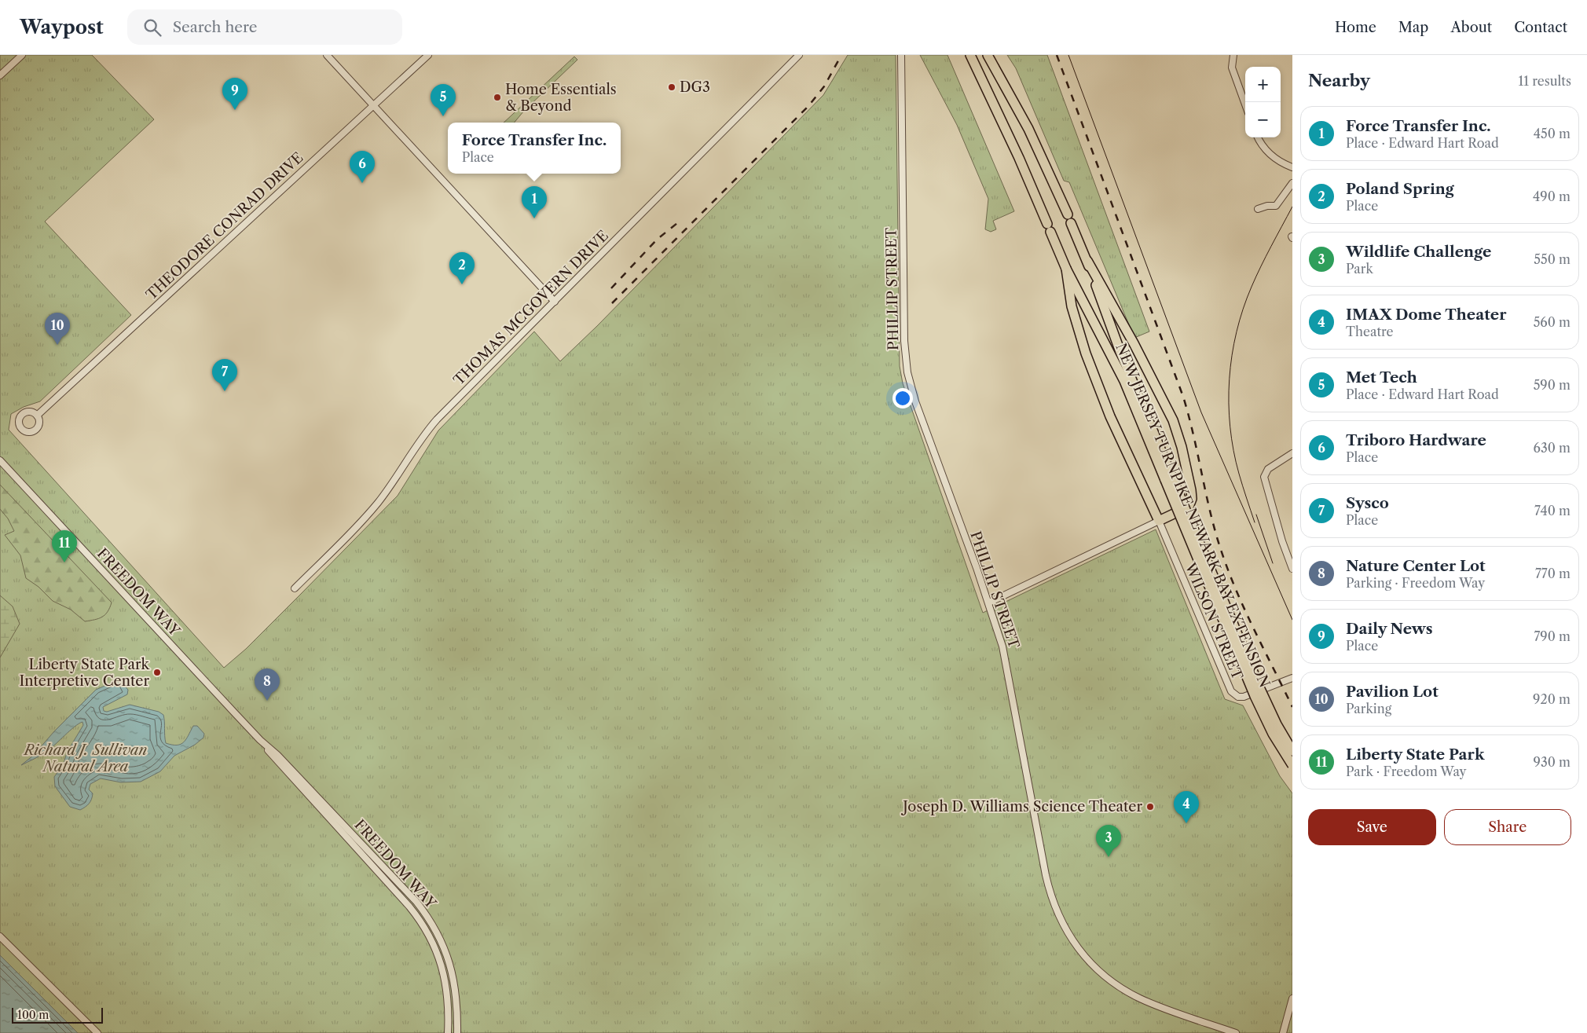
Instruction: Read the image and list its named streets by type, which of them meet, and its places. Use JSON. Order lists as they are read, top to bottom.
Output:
{
  "streets": {
    "highway": ["NEW JERSEY TURNPIKE NEWARK BAY EXTENSION"],
    "street": [
      "THEODORE CONRAD DRIVE",
      "PHILLIP STREET",
      "THOMAS MCGOVERN DRIVE",
      "FREEDOM WAY",
      "WILSON STREET"
    ]
  },
  "parks": ["Richard J. Sullivan Natural Area"],
  "places": [
    "DG3",
    "Home Essentials & Beyond",
    "Liberty State Park Interpretive Center",
    "Joseph D. Williams Science Theater"
  ],
  "scale_bar": "100 m",
  "page": {
    "header": "Waypost",
    "search": "Search here",
    "nav": [
      "Home",
      "Map",
      "About",
      "Contact"
    ],
    "heading": ["Nearby", "11 results"],
    "map_buttons": ["+", "−"],
    "pins": [
      "9",
      "5",
      "6",
      "1",
      "2",
      "10",
      "7",
      "11",
      "8",
      "4",
      "3"
    ],
    "list": [
      {
        "mark": "1",
        "name": "Force Transfer Inc.",
        "note": "Place · Edward Hart Road",
        "value": "450 m"
      },
      {
        "mark": "2",
        "name": "Poland Spring",
        "note": "Place",
        "value": "490 m"
      },
      {
        "mark": "3",
        "name": "Wildlife Challenge",
        "note": "Park",
        "value": "550 m"
      },
      {
        "mark": "4",
        "name": "IMAX Dome Theater",
        "note": "Theatre",
        "value": "560 m"
      },
      {
        "mark": "5",
        "name": "Met Tech",
        "note": "Place · Edward Hart Road",
        "value": "590 m"
      },
      {
        "mark": "6",
        "name": "Triboro Hardware",
        "note": "Place",
        "value": "630 m"
      },
      {
        "mark": "7",
        "name": "Sysco",
        "note": "Place",
        "value": "740 m"
      },
      {
        "mark": "8",
        "name": "Nature Center Lot",
        "note": "Parking · Freedom Way",
        "value": "770 m"
      },
      {
        "mark": "9",
        "name": "Daily News",
        "note": "Place",
        "value": "790 m"
      },
      {
        "mark": "10",
        "name": "Pavilion Lot",
        "note": "Parking",
        "value": "920 m"
      },
      {
        "mark": "11",
        "name": "Liberty State Park",
        "note": "Park · Freedom Way",
        "value": "930 m"
      }
    ],
    "popup": ["Force Transfer Inc.", "Place"],
    "buttons": ["Save", "Share"],
    "scale": "100 m"
  }
}
